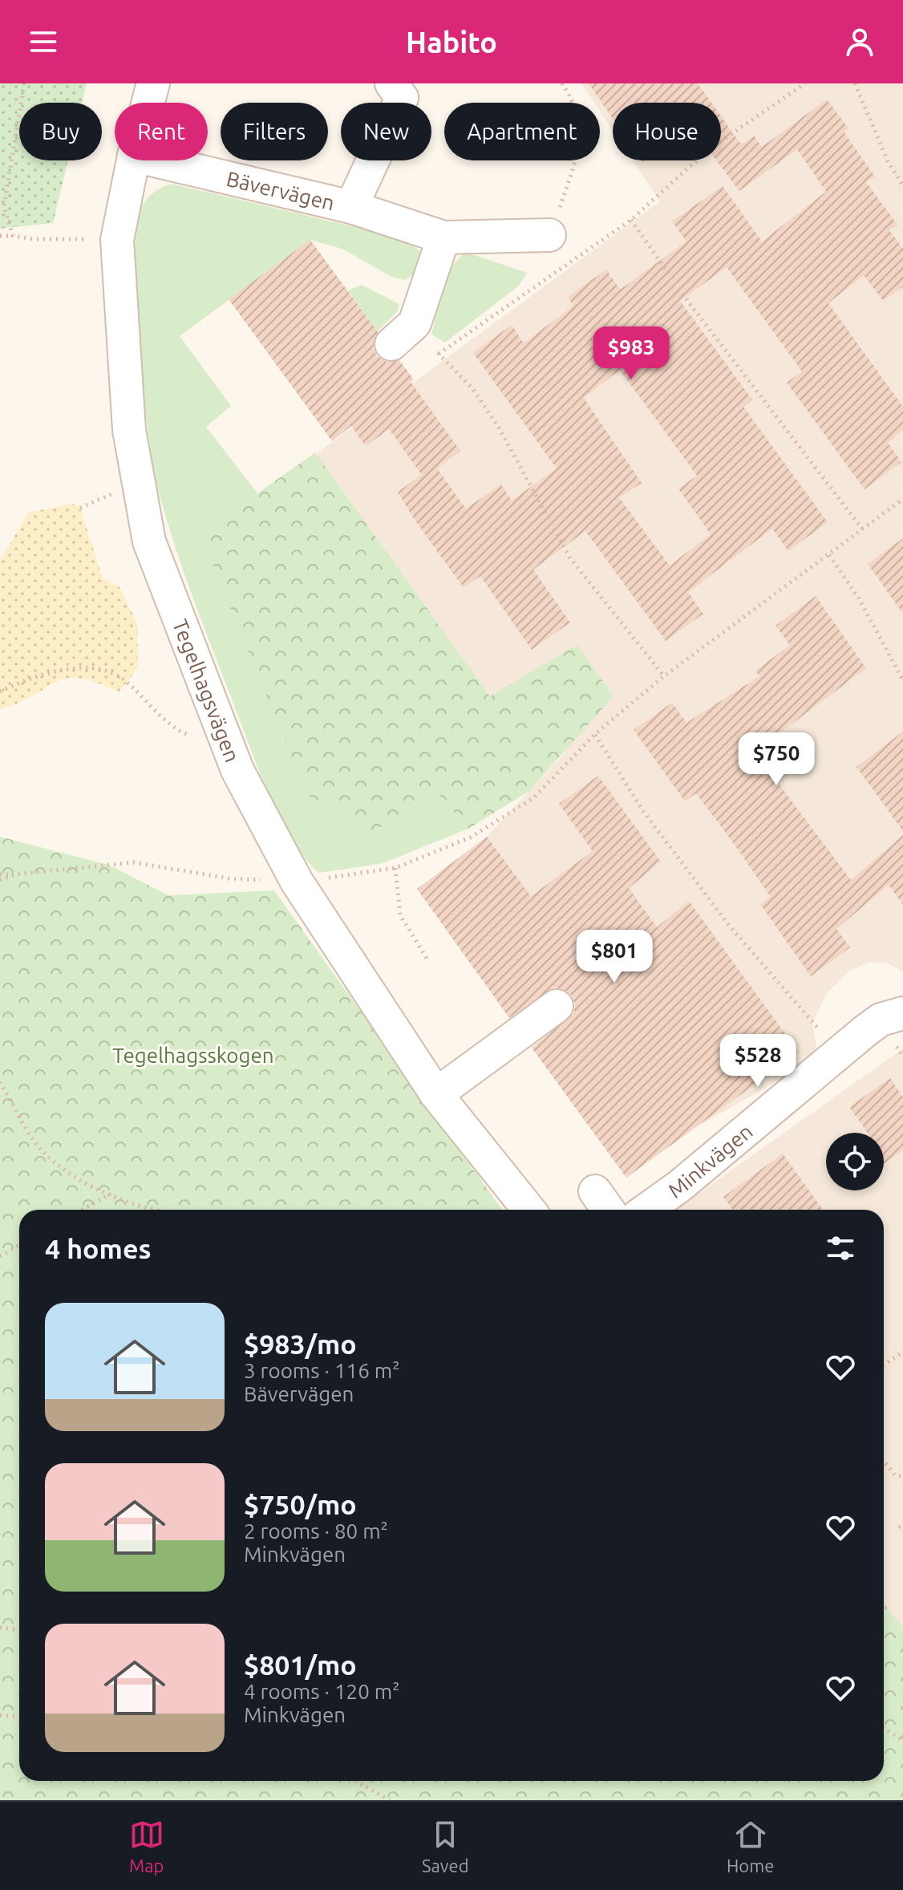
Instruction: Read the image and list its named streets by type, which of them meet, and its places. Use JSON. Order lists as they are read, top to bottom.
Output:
{
  "streets": {
    "street": ["Bävervägen", "Tegelhagsvägen", "Minkvägen"]
  },
  "parks": ["Tegelhagsskogen"],
  "page": {
    "header": "Habito",
    "chip": [
      "Buy",
      "Rent",
      "Filters",
      "New",
      "Apartment",
      "House"
    ],
    "price": [
      "$983",
      "$750",
      "$801",
      "$528"
    ],
    "heading": "4 homes",
    "list": [
      {
        "name": "$983/mo",
        "note": "3 rooms · 116 m² · Bävervägen"
      },
      {
        "name": "$750/mo",
        "note": "2 rooms · 80 m² · Minkvägen"
      },
      {
        "name": "$801/mo",
        "note": "4 rooms · 120 m² · Minkvägen"
      }
    ],
    "tabs": ["Map", "Saved", "Home"]
  }
}
